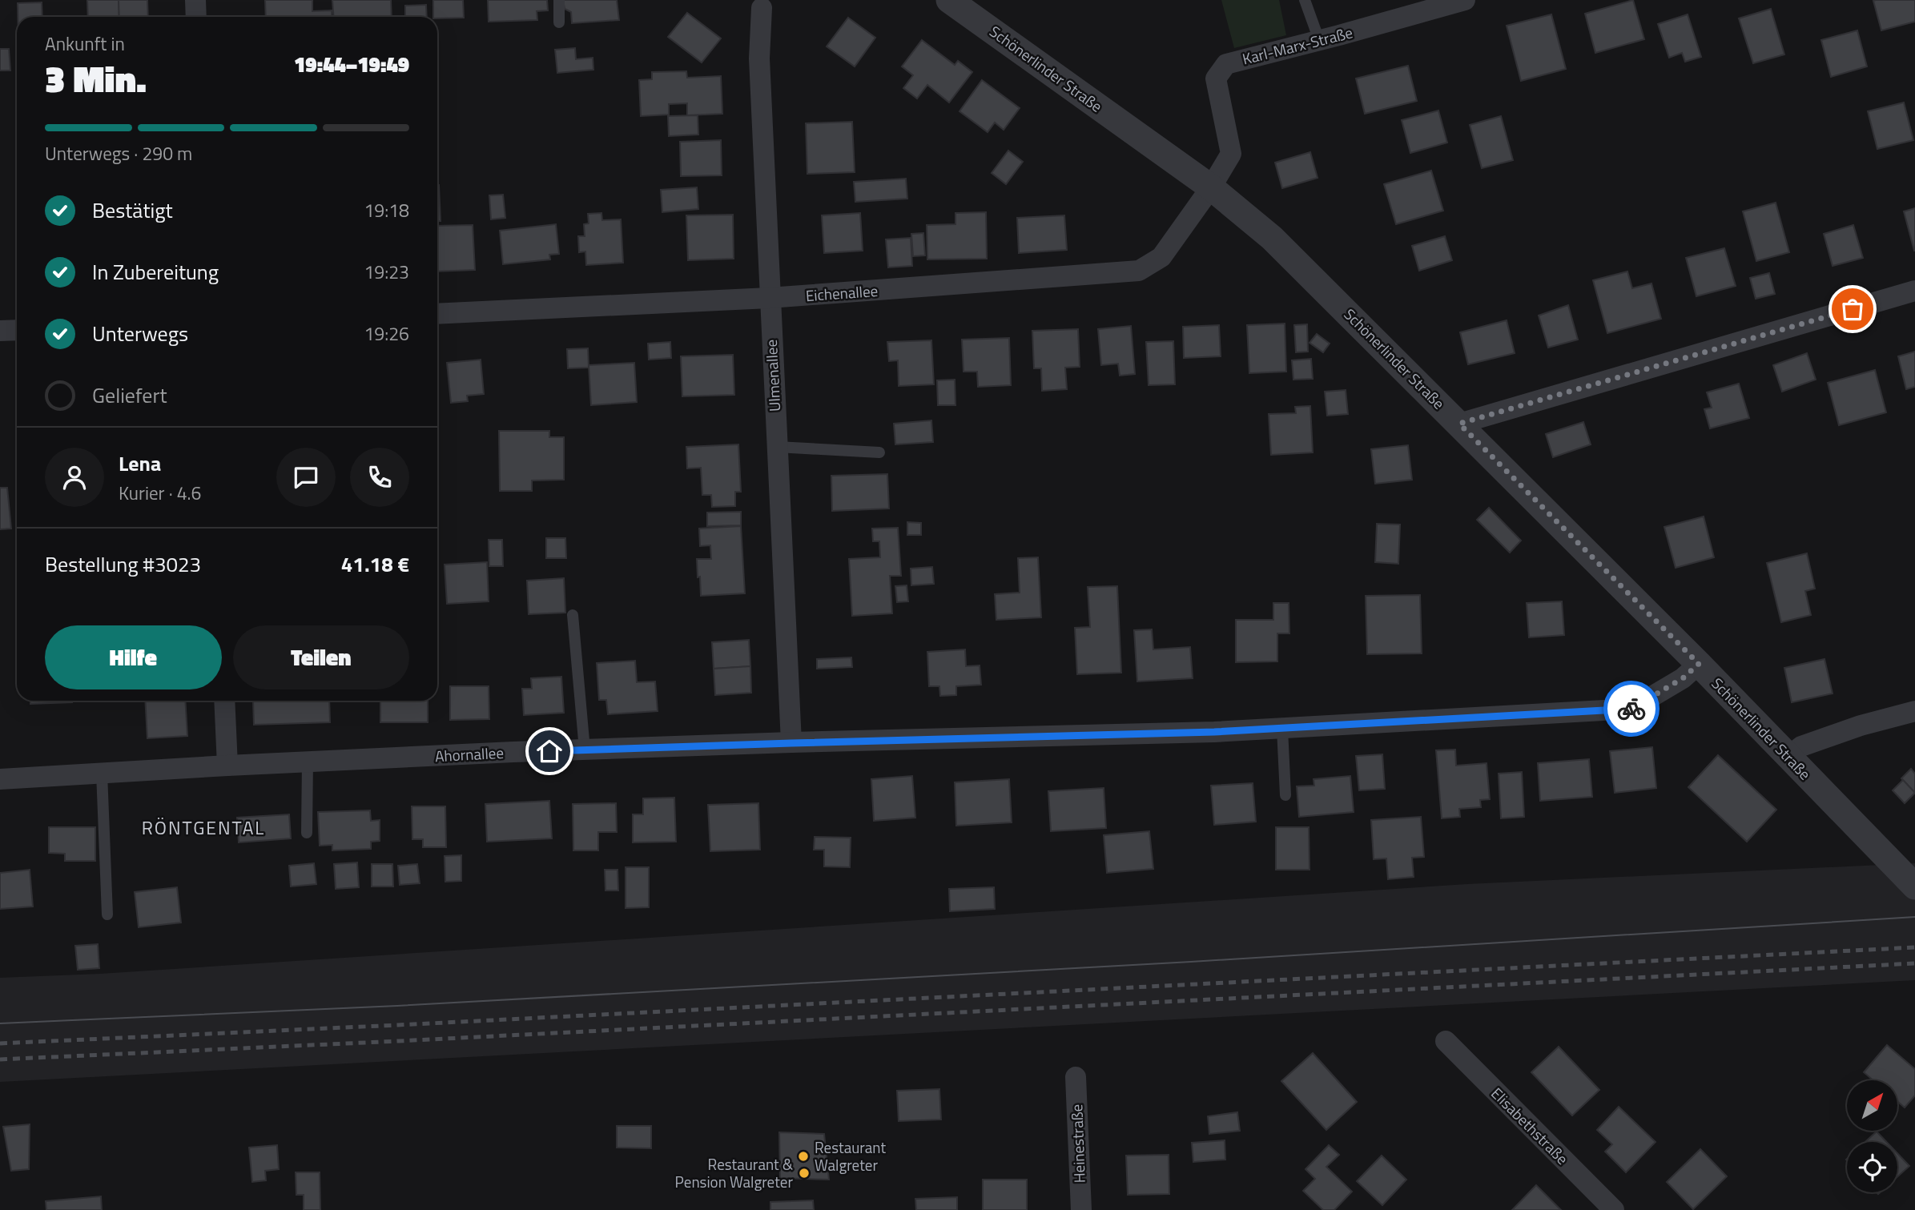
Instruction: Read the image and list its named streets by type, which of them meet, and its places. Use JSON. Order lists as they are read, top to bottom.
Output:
{
  "streets": {
    "street": [
      "Karl-Marx-Straße",
      "Schönerlinder Straße",
      "Eichenallee",
      "Ulmenallee",
      "Ahornallee",
      "Elisabethstraße",
      "Heinestraße"
    ]
  },
  "crossings": [
    ["Karl-Marx-Straße", "Schönerlinder Straße"],
    ["Karl-Marx-Straße", "Eichenallee"],
    ["Schönerlinder Straße", "Eichenallee"],
    ["Schönerlinder Straße", "Ahornallee"],
    ["Eichenallee", "Ulmenallee"],
    ["Ulmenallee", "Ahornallee"]
  ],
  "districts": ["RÖNTGENTAL"],
  "places": ["Restaurant Walgreter", "Restaurant & Pension Walgreter"],
  "north": "top right",
  "page": {
    "heading": ["3 Min.", "Ankunft in", "19:44–19:49"],
    "panel": [
      "Lena",
      "Kurier · 4.6",
      "Bestellung #3023",
      "41.18 €"
    ],
    "bar": "Unterwegs · 290 m",
    "list": [
      ["Bestätigt", "19:18"],
      ["In Zubereitung", "19:23"],
      ["Unterwegs", "19:26"],
      "Geliefert"
    ],
    "buttons": ["Hilfe", "Teilen"]
  }
}
